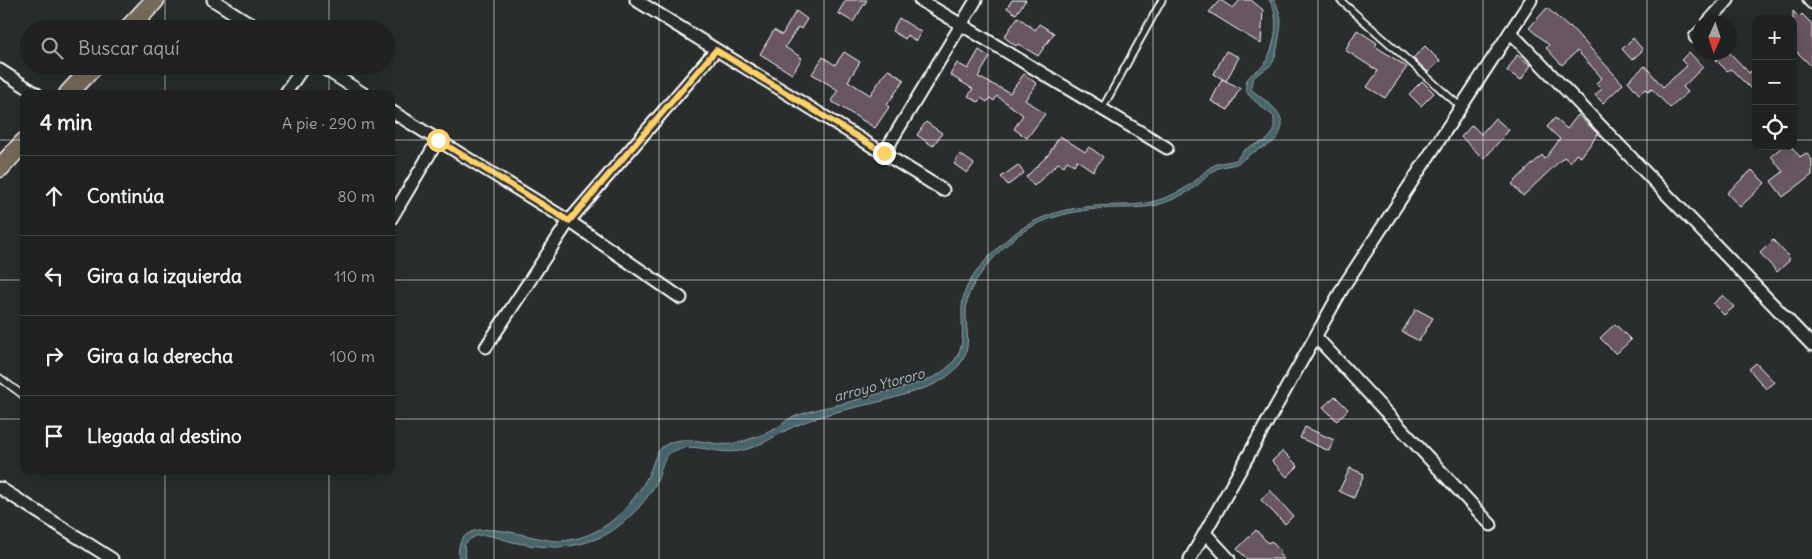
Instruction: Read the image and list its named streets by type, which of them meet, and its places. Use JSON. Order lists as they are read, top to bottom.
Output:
{
  "water": ["arroyo Ytororo"],
  "north": "bottom",
  "page": {
    "map_buttons": ["+", "−"],
    "search": "Buscar aquí",
    "heading": ["4 min", "A pie · 290 m"],
    "list": [
      ["Continúa", "80 m"],
      ["Gira a la izquierda", "110 m"],
      ["Gira a la derecha", "100 m"],
      "Llegada al destino"
    ]
  }
}
